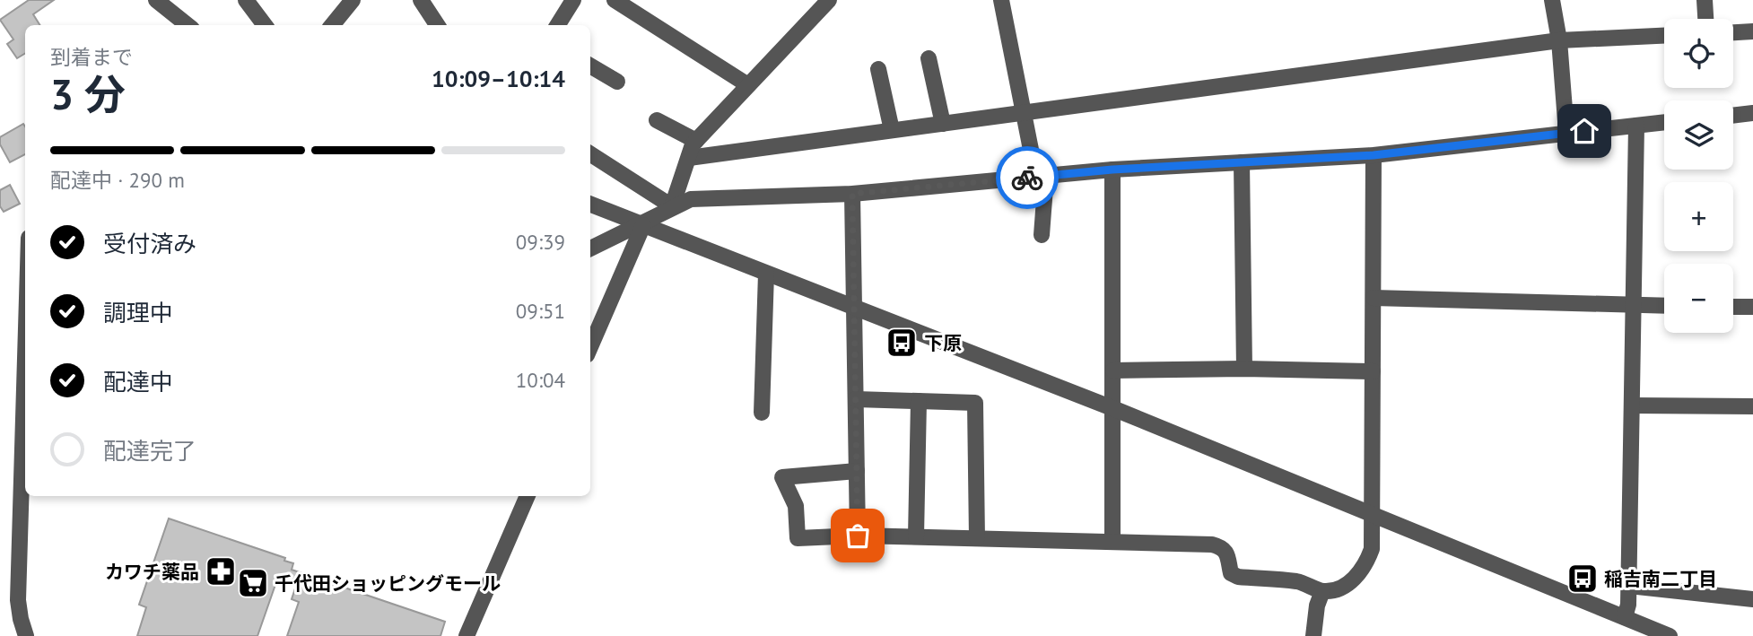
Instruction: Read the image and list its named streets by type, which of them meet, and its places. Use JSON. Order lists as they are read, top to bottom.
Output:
{
  "places": {
    "bus stop": ["下原", "稲吉南二丁目"],
    "pharmacy": ["カワチ薬品"],
    "supermarket": ["千代田ショッピングモール"]
  },
  "page": {
    "map_buttons": ["+", "−"],
    "heading": ["3 分", "到着まで", "10:09–10:14"],
    "bar": "配達中 · 290 m",
    "list": [
      ["受付済み", "09:39"],
      ["調理中", "09:51"],
      ["配達中", "10:04"],
      "配達完了"
    ]
  }
}
